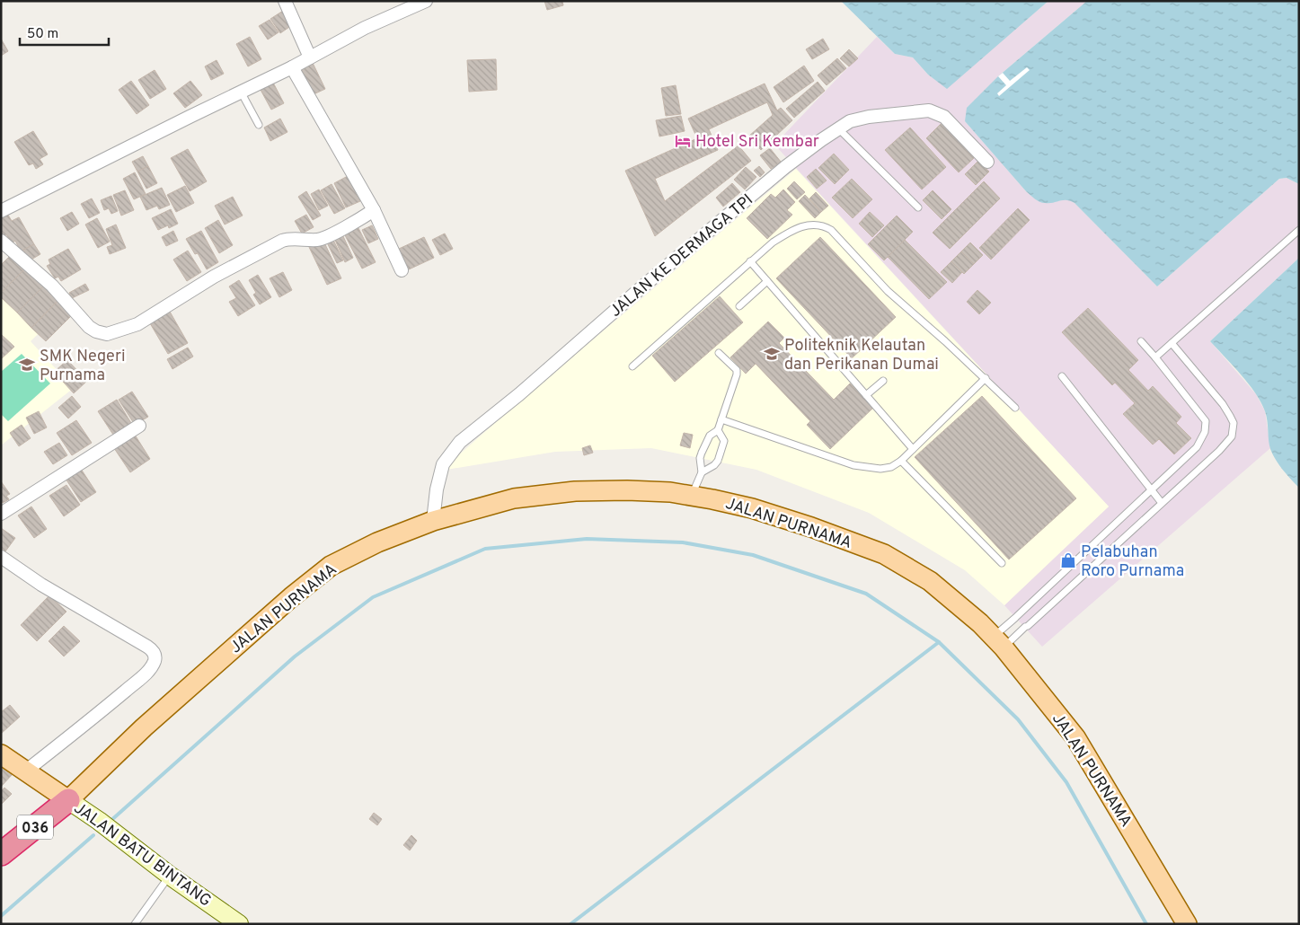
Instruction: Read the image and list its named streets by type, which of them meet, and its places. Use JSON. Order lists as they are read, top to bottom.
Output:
{
  "streets": {
    "highway": ["036"],
    "main road": ["JALAN PURNAMA"],
    "street": ["JALAN KE DERMAGA TPI", "JALAN BATU BINTANG"]
  },
  "crossings": [
    ["JALAN KE DERMAGA TPI", "JALAN PURNAMA"],
    ["JALAN PURNAMA", "036"],
    ["JALAN PURNAMA", "JALAN BATU BINTANG"],
    ["036", "JALAN BATU BINTANG"]
  ],
  "places": {
    "hotel": ["Hotel Sri Kembar"],
    "school or university": ["Politeknik Kelautan dan Perikanan Dumai", "SMK Negeri Purnama"],
    "shop": ["Pelabuhan Roro Purnama"]
  },
  "scale_bar": "50 m"
}
